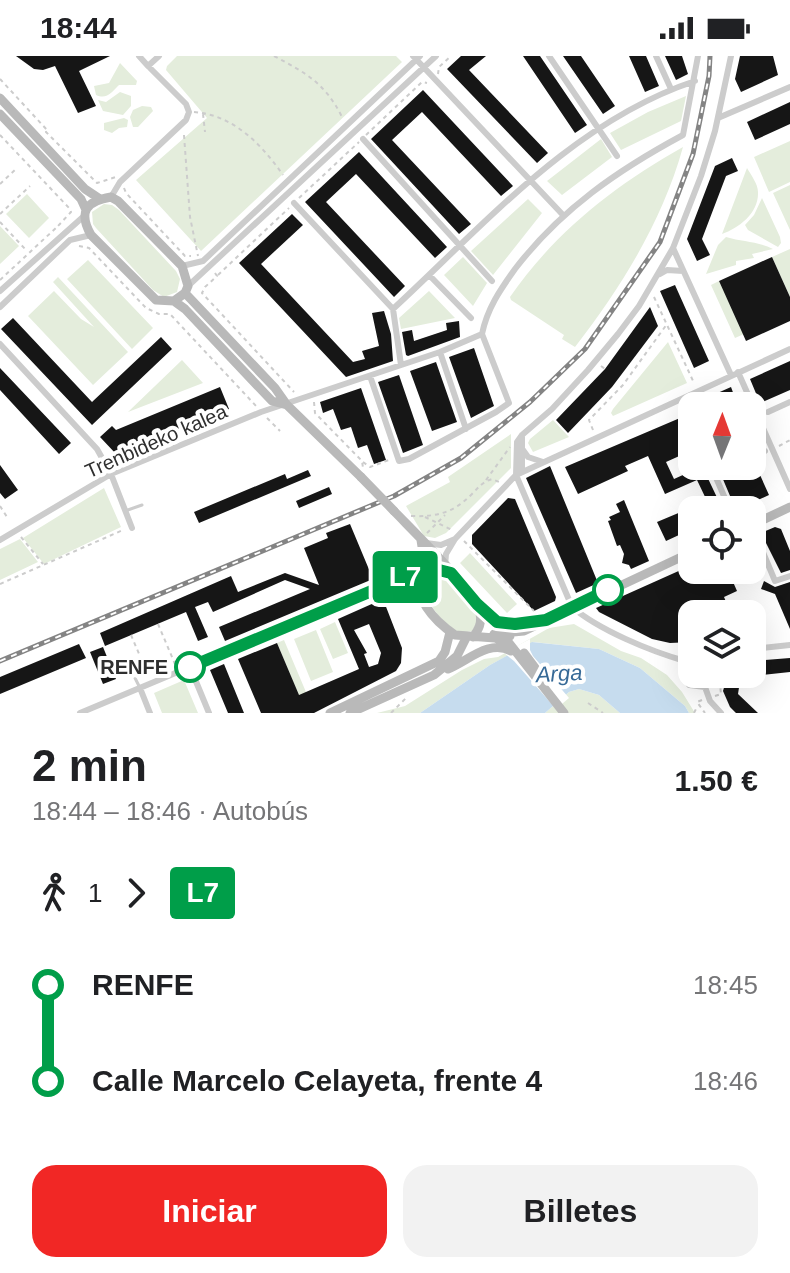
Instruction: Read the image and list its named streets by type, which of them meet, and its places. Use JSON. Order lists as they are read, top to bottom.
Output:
{
  "streets": {
    "street": ["Trenbideko kalea"]
  },
  "water": ["Arga"],
  "places": ["RENFE"],
  "lines": ["bus line L7"],
  "north": "top",
  "page": {
    "status": "18:44",
    "on_map": "L7",
    "heading": ["2 min", "18:44 – 18:46 · Autobús", "1.50 €"],
    "legs": ["1", "L7"],
    "list": [
      {
        "name": "RENFE",
        "value": "18:45"
      },
      {
        "name": "Calle Marcelo Celayeta, frente 4",
        "value": "18:46"
      }
    ],
    "buttons": ["Iniciar", "Billetes"]
  }
}
